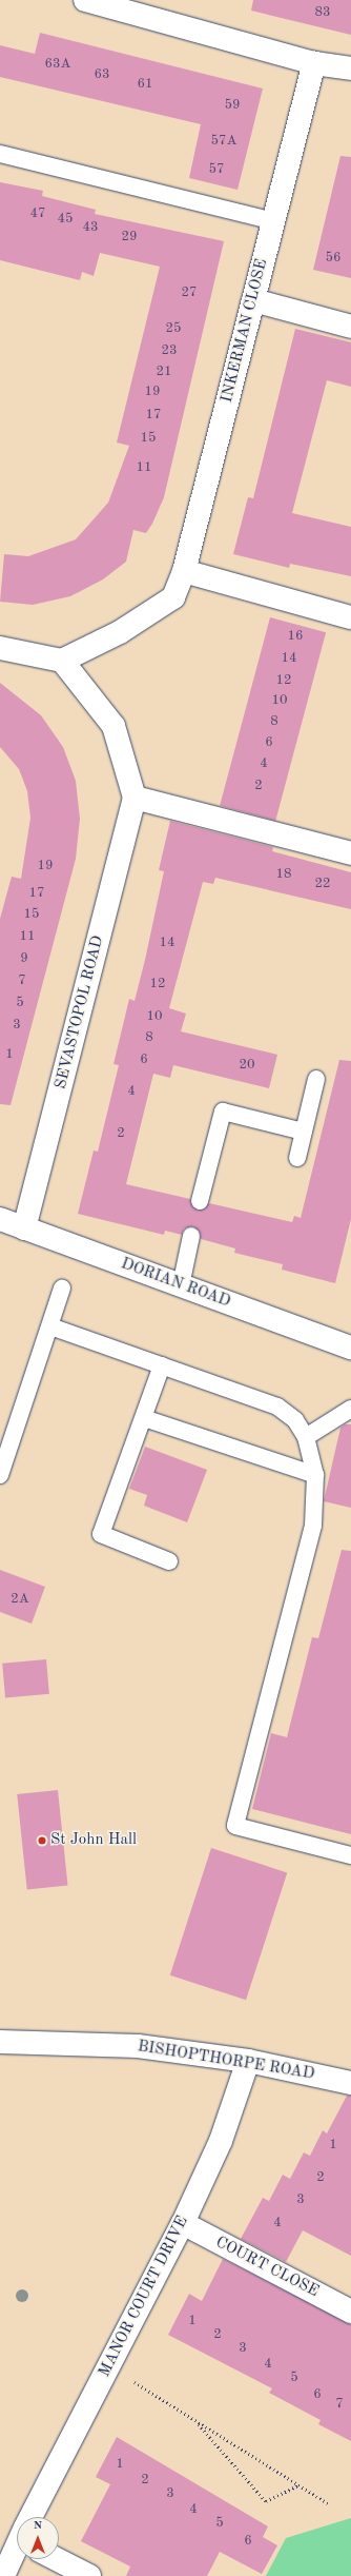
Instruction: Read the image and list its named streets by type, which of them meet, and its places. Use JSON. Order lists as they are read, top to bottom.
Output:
{
  "streets": {
    "street": [
      "INKERMAN CLOSE",
      "SEVASTOPOL ROAD",
      "DORIAN ROAD",
      "BISHOPTHORPE ROAD",
      "COURT CLOSE",
      "MANOR COURT DRIVE"
    ]
  },
  "crossings": [
    ["SEVASTOPOL ROAD", "DORIAN ROAD"],
    ["BISHOPTHORPE ROAD", "MANOR COURT DRIVE"],
    ["COURT CLOSE", "MANOR COURT DRIVE"]
  ],
  "places": ["St John Hall"],
  "house_numbers": [
    "83",
    "63A",
    "63",
    "61",
    "59",
    "57A",
    "57",
    "47",
    "45",
    "43",
    "29",
    "56",
    "27",
    "25",
    "23",
    "21",
    "19",
    "17",
    "15",
    "11",
    "16",
    "14",
    "12",
    "10",
    "8",
    "6",
    "4",
    "2",
    "19",
    "18",
    "22",
    "17",
    "15",
    "11",
    "14",
    "9",
    "7",
    "12",
    "5",
    "10",
    "3",
    "8",
    "1",
    "6",
    "20",
    "4",
    "2",
    "2A",
    "1",
    "2",
    "3",
    "4",
    "1",
    "2",
    "3",
    "4",
    "5",
    "6",
    "7",
    "1",
    "2",
    "3",
    "4",
    "5",
    "6"
  ],
  "north": "top"
}
